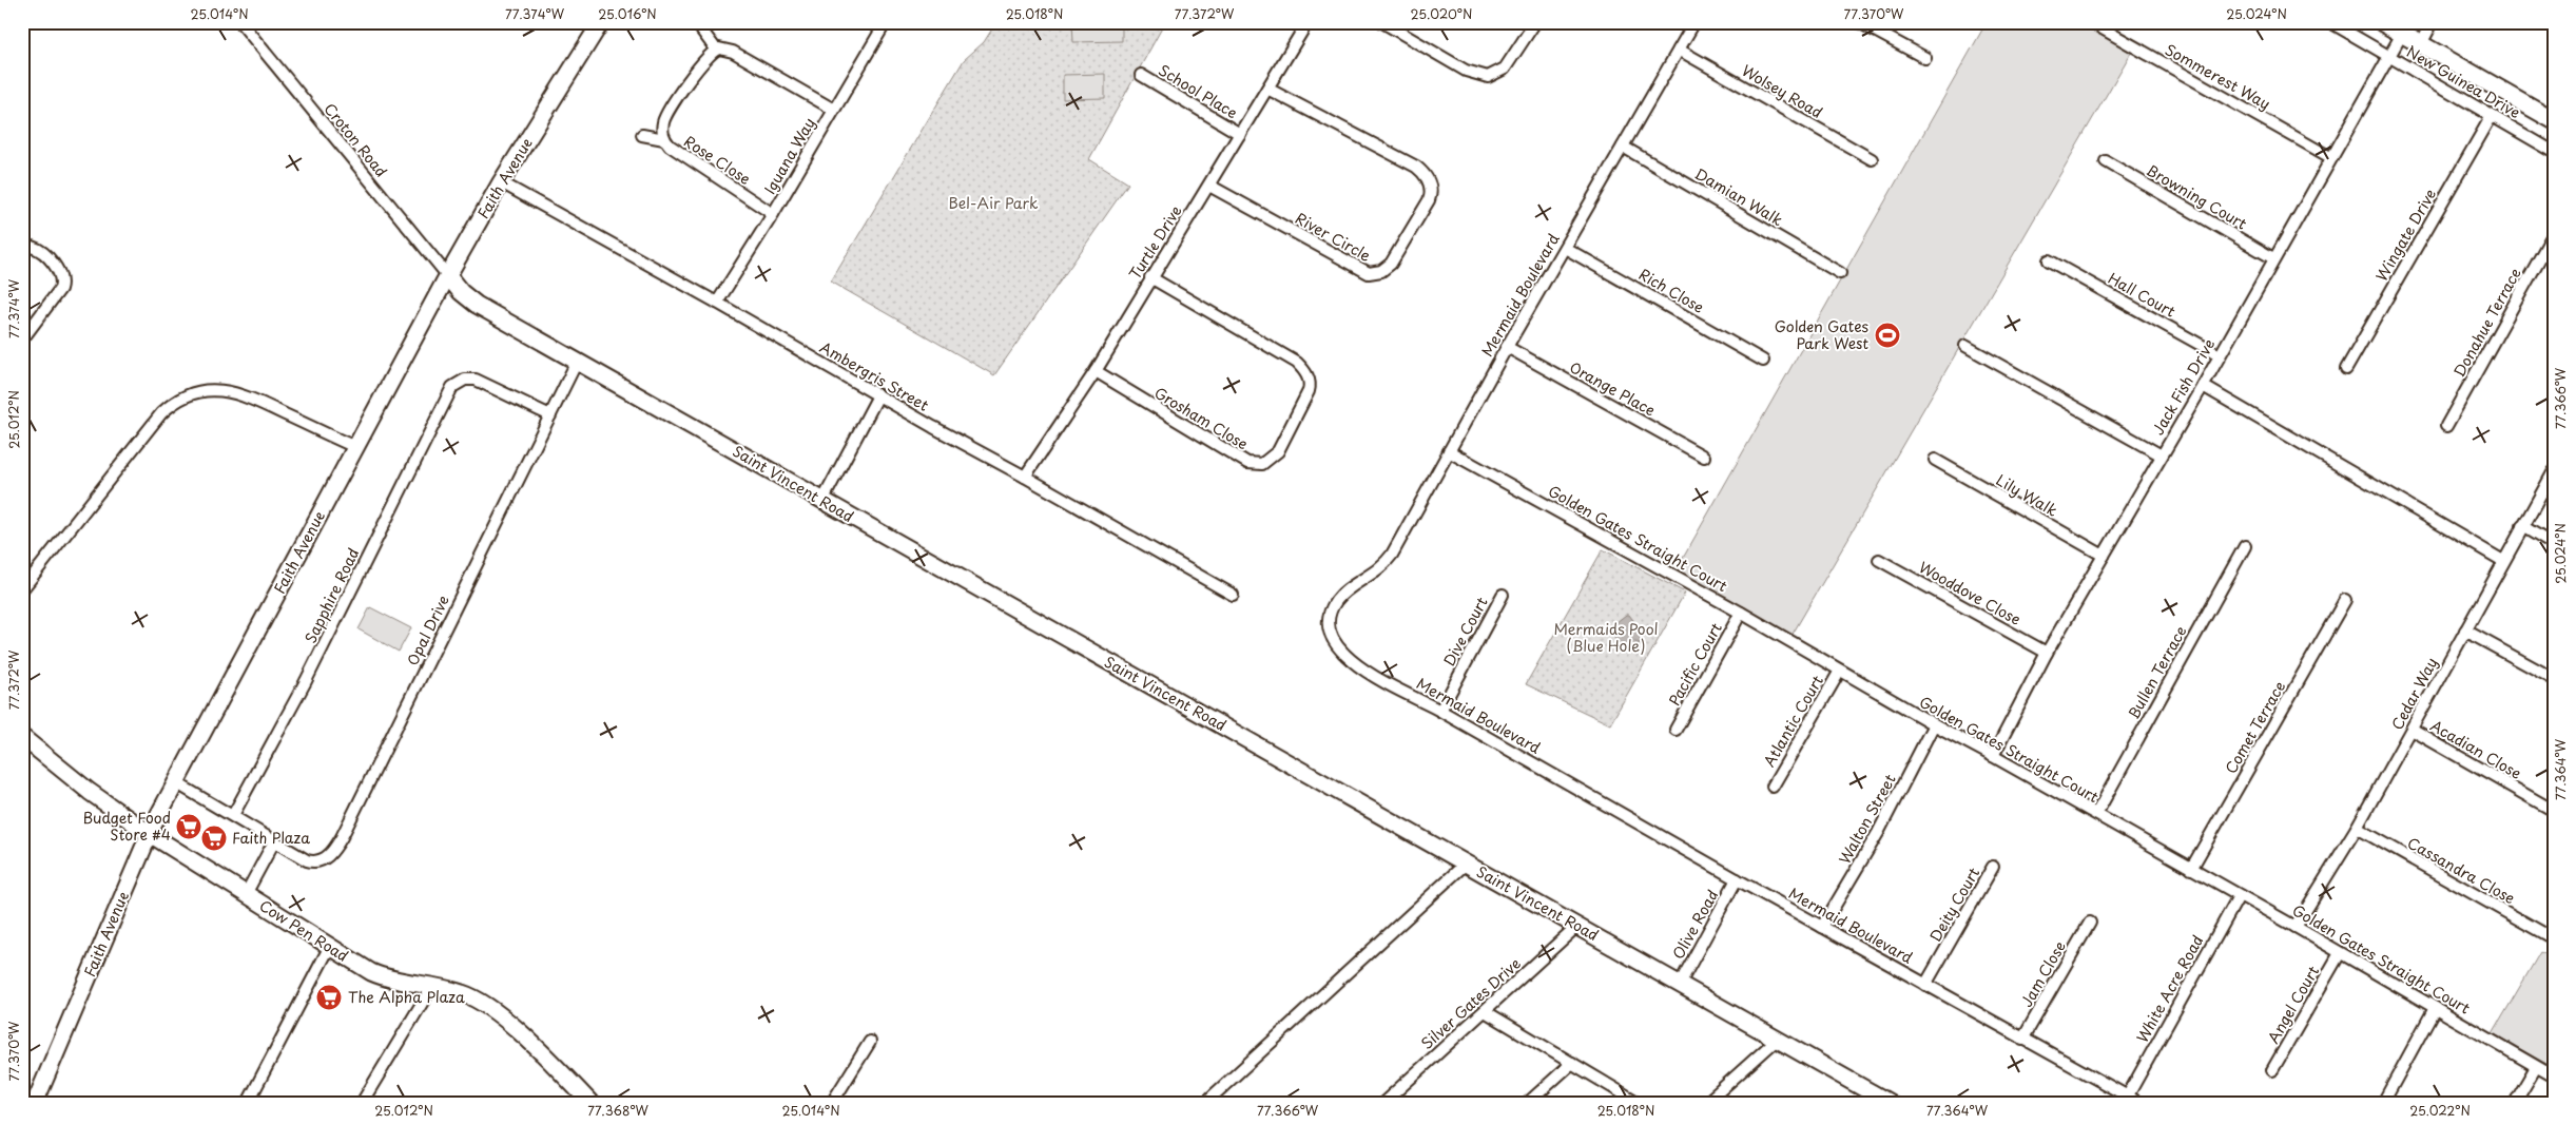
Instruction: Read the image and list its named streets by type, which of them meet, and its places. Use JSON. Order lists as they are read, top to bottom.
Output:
{
  "streets": {
    "street": [
      "Sommerest Way",
      "New Guinea Drive",
      "School Place",
      "Wolsey Road",
      "Croton Road",
      "Iguana Way",
      "Rose Close",
      "Faith Avenue",
      "Damian Walk",
      "Browning Court",
      "Wingate Drive",
      "River Circle",
      "Turtle Drive",
      "Rich Close",
      "Mermaid Boulevard",
      "Hall Court",
      "Donahue Terrace",
      "Ambergris Street",
      "Jack Fish Drive",
      "Orange Place",
      "Grosham Close",
      "Saint Vincent Road",
      "Lily Walk",
      "Golden Gates Straight Court",
      "Wooddove Close",
      "Sapphire Road",
      "Opal Drive",
      "Dive Court",
      "Pacific Court",
      "Bullen Terrace",
      "Cedar Way",
      "Atlantic Court",
      "Comet Terrace",
      "Acadian Close",
      "Walton Street",
      "Cassandra Close",
      "Deity Court",
      "Olive Road",
      "Cow Pen Road",
      "Jam Close",
      "White Acre Road",
      "Silver Gates Drive",
      "Angel Court"
    ]
  },
  "crossings": [
    ["Sommerest Way", "Jack Fish Drive"],
    ["New Guinea Drive", "Wingate Drive"],
    ["New Guinea Drive", "Jack Fish Drive"],
    ["School Place", "Turtle Drive"],
    ["Wolsey Road", "Mermaid Boulevard"],
    ["Croton Road", "Faith Avenue"],
    ["Croton Road", "Saint Vincent Road"],
    ["Iguana Way", "Rose Close"],
    ["Iguana Way", "Ambergris Street"],
    ["Faith Avenue", "Ambergris Street"],
    ["Faith Avenue", "Saint Vincent Road"],
    ["Faith Avenue", "Cow Pen Road"],
    ["Damian Walk", "Mermaid Boulevard"],
    ["Browning Court", "Jack Fish Drive"],
    ["River Circle", "Turtle Drive"],
    ["Turtle Drive", "Ambergris Street"],
    ["Turtle Drive", "Grosham Close"],
    ["Rich Close", "Mermaid Boulevard"],
    ["Mermaid Boulevard", "Orange Place"],
    ["Mermaid Boulevard", "Golden Gates Straight Court"],
    ["Mermaid Boulevard", "Dive Court"],
    ["Mermaid Boulevard", "Walton Street"],
    ["Mermaid Boulevard", "Deity Court"],
    ["Mermaid Boulevard", "Olive Road"],
    ["Mermaid Boulevard", "Jam Close"],
    ["Mermaid Boulevard", "White Acre Road"],
    ["Hall Court", "Jack Fish Drive"],
    ["Jack Fish Drive", "Lily Walk"],
    ["Jack Fish Drive", "Golden Gates Straight Court"],
    ["Jack Fish Drive", "Wooddove Close"],
    ["Saint Vincent Road", "Opal Drive"],
    ["Saint Vincent Road", "Olive Road"],
    ["Saint Vincent Road", "Silver Gates Drive"],
    ["Golden Gates Straight Court", "Pacific Court"],
    ["Golden Gates Straight Court", "Bullen Terrace"],
    ["Golden Gates Straight Court", "Cedar Way"],
    ["Golden Gates Straight Court", "Atlantic Court"],
    ["Golden Gates Straight Court", "Comet Terrace"],
    ["Golden Gates Straight Court", "Walton Street"],
    ["Golden Gates Straight Court", "White Acre Road"],
    ["Golden Gates Straight Court", "Angel Court"],
    ["Sapphire Road", "Opal Drive"],
    ["Cedar Way", "Acadian Close"],
    ["Cedar Way", "Cassandra Close"]
  ],
  "parks": ["Bel-Air Park", "Mermaids Pool (Blue Hole)"],
  "places": {
    "sports": ["Golden Gates Park West"],
    "supermarket": ["Budget Food Store #4", "Faith Plaza", "The Alpha Plaza"]
  },
  "coordinates": [
    "25.014°N",
    "77.374°W",
    "25.016°N",
    "25.018°N",
    "77.372°W",
    "25.020°N",
    "77.370°W",
    "25.024°N",
    "77.366°W",
    "25.012°N",
    "77.364°W",
    "77.368°W",
    "25.022°N"
  ]
}
